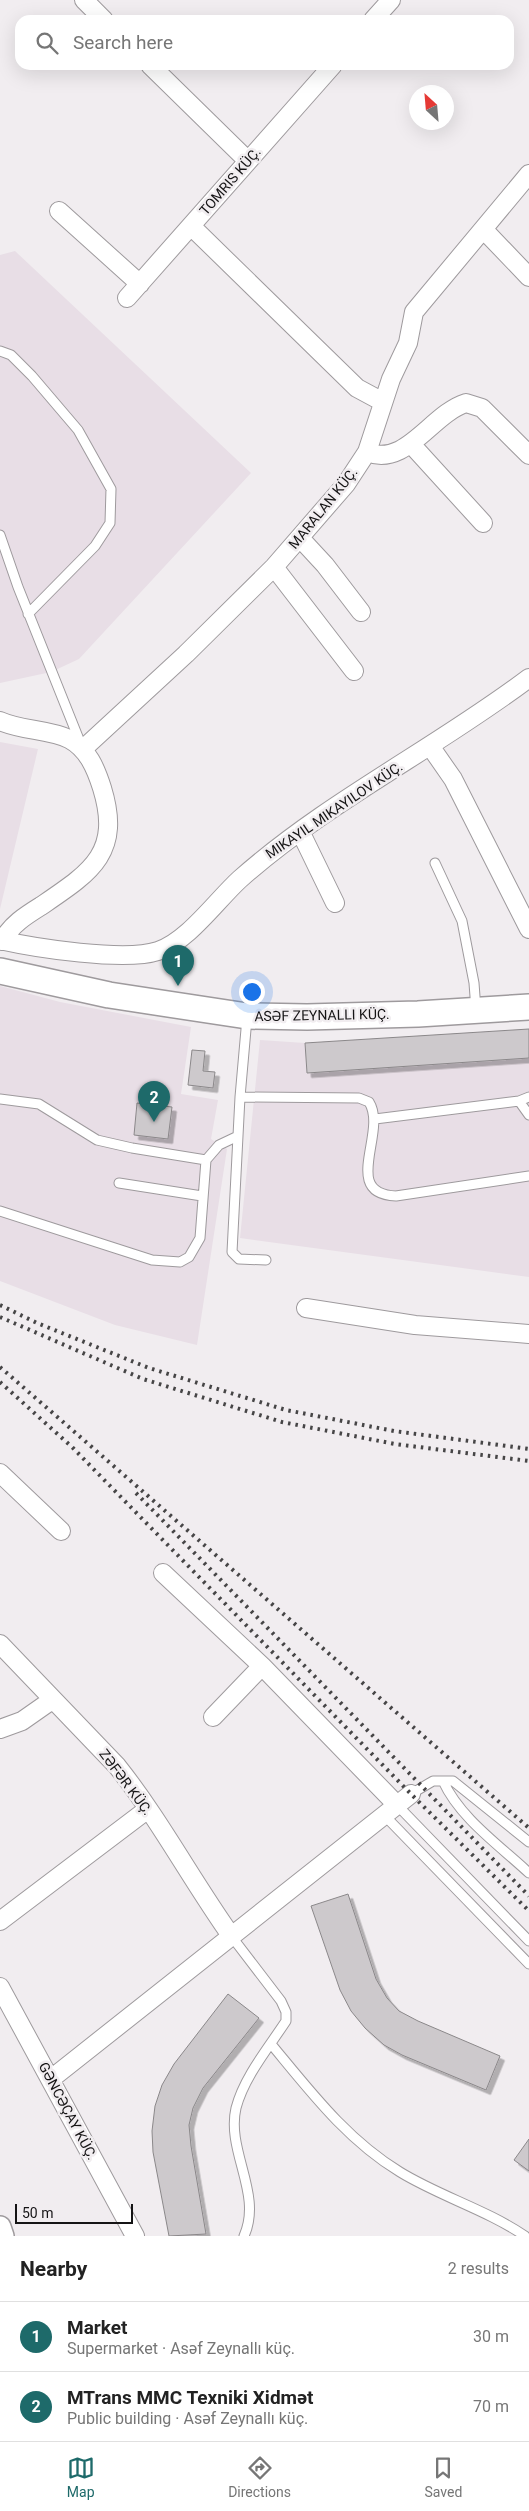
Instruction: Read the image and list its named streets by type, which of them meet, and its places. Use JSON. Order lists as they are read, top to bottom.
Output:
{
  "streets": {
    "street": [
      "TOMRIS KÜÇ.",
      "MARALAN KÜÇ.",
      "ZƏFƏR KÜÇ.",
      "GƏNCƏÇAY KÜÇ."
    ]
  },
  "scale_bar": "50 m",
  "north": "top left",
  "page": {
    "search": "Search here",
    "pins": ["1", "2"],
    "scale": "50 m",
    "heading": ["Nearby", "2 results"],
    "list": [
      {
        "mark": "1",
        "name": "Market",
        "note": "Supermarket · Asəf Zeynallı küç.",
        "value": "30 m"
      },
      {
        "mark": "2",
        "name": "MTrans MMC Texniki Xidmət",
        "note": "Public building · Asəf Zeynallı küç.",
        "value": "70 m"
      }
    ],
    "nav": ["Map", "Directions", "Saved"]
  }
}
